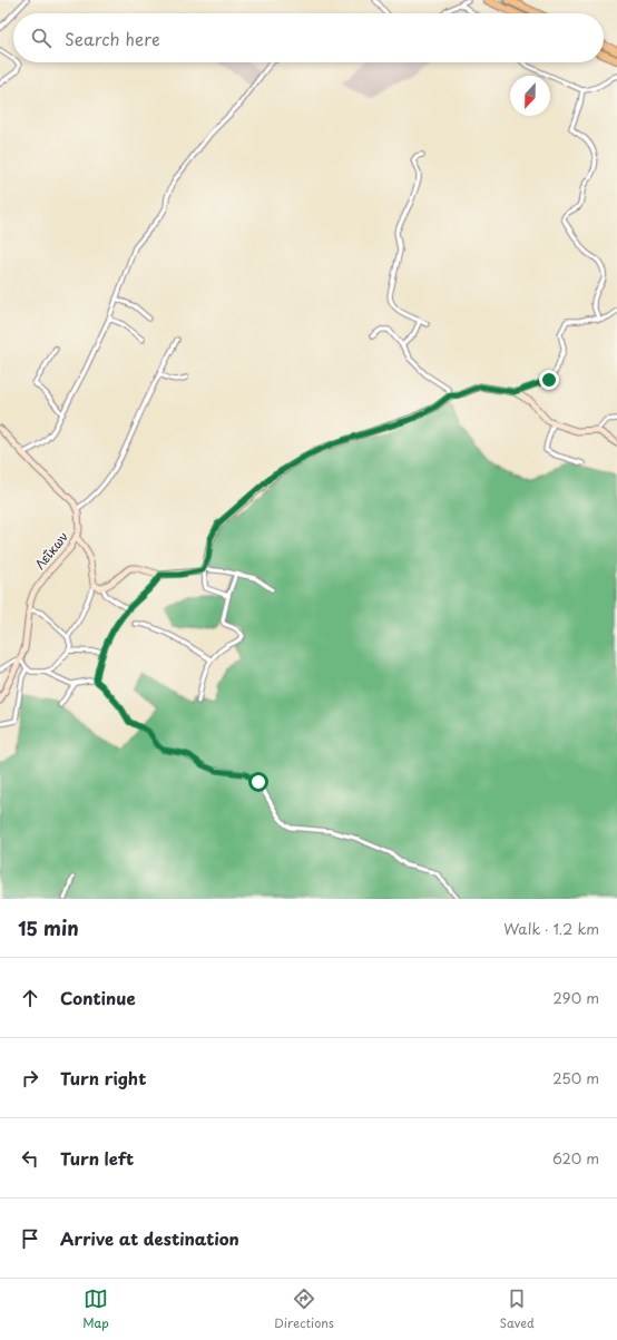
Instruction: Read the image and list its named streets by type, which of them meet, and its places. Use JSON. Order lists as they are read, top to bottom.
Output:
{
  "streets": {
    "street": ["Λεΐκων"]
  },
  "north": "bottom",
  "page": {
    "search": "Search here",
    "heading": ["15 min", "Walk · 1.2 km"],
    "list": [
      ["Continue", "290 m"],
      ["Turn right", "250 m"],
      ["Turn left", "620 m"],
      "Arrive at destination"
    ],
    "nav": ["Map", "Directions", "Saved"]
  }
}
